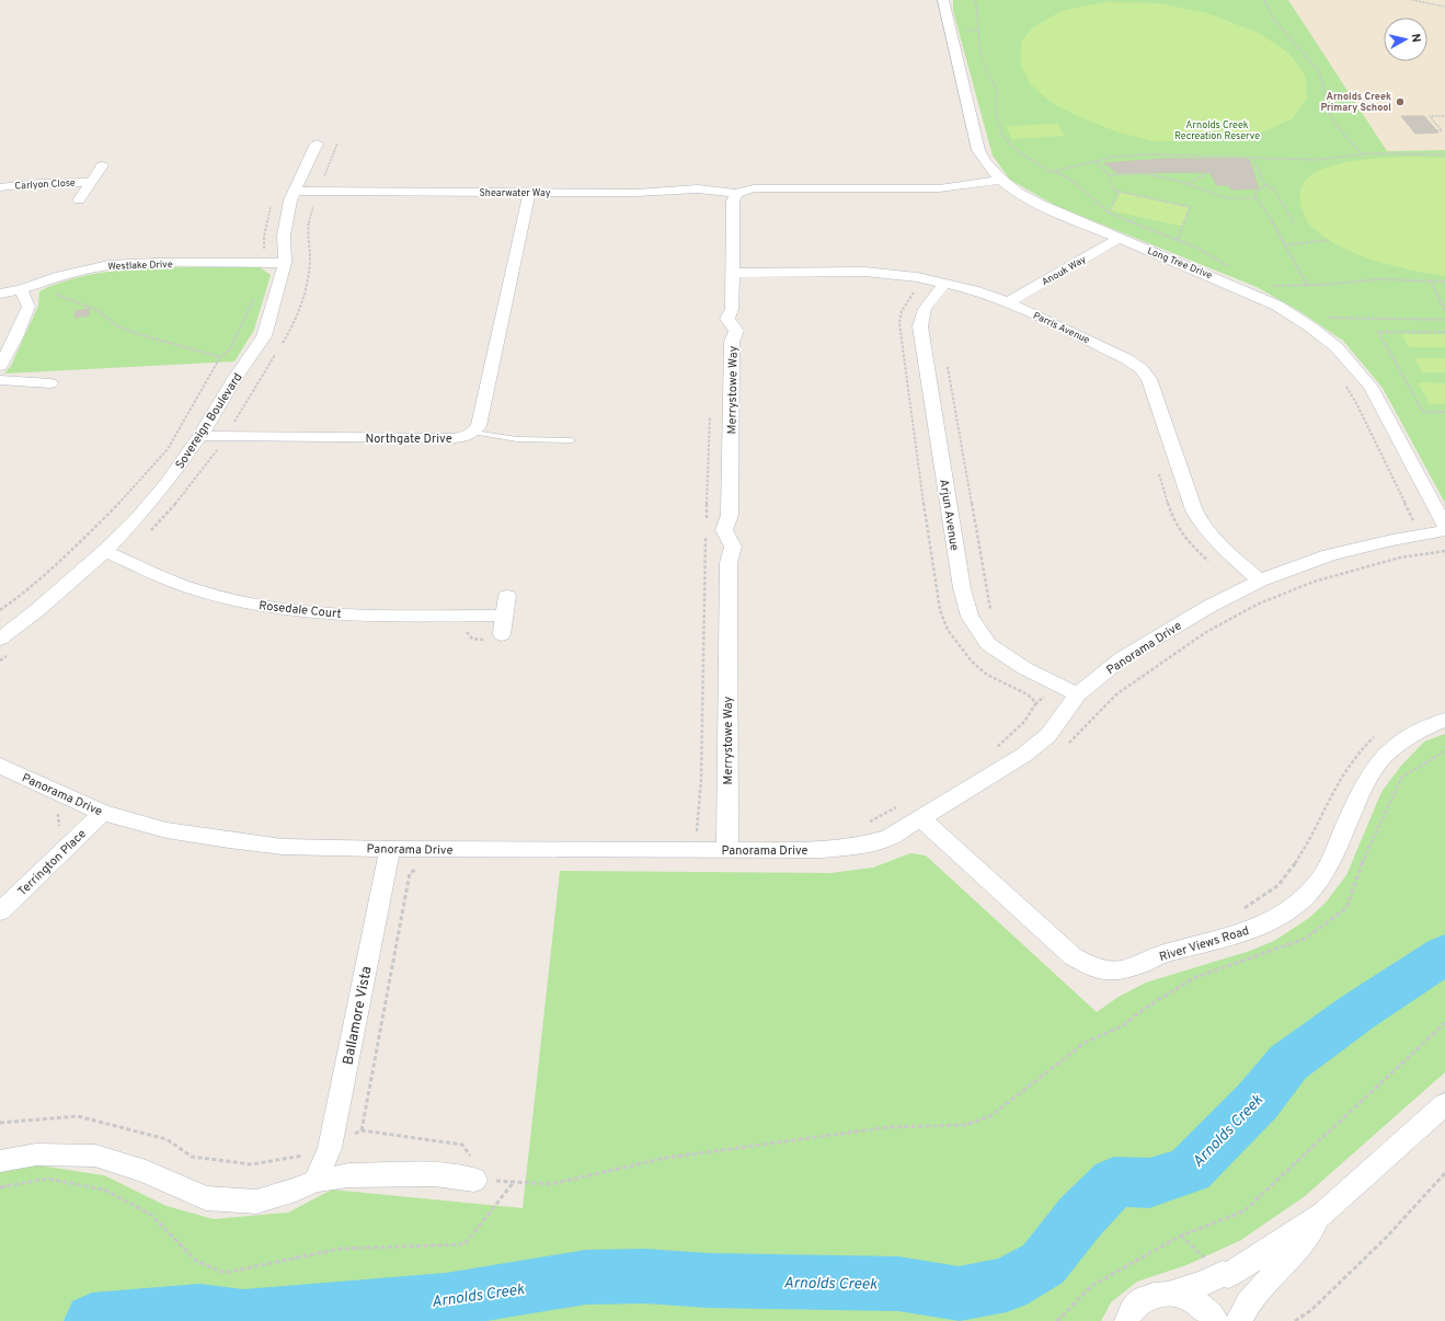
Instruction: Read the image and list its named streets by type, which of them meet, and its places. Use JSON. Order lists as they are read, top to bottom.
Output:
{
  "streets": {
    "street": [
      "Carlyon Close",
      "Shearwater Way",
      "Long Tree Drive",
      "Westlake Drive",
      "Anouk Way",
      "Parris Avenue",
      "Merrystowe Way",
      "Sovereign Boulevard",
      "Northgate Drive",
      "Arjun Avenue",
      "Rosedale Court",
      "Panorama Drive",
      "Terrington Place",
      "River Views Road",
      "Ballamore Vista"
    ]
  },
  "crossings": [
    ["Shearwater Way", "Merrystowe Way"],
    ["Shearwater Way", "Sovereign Boulevard"],
    ["Long Tree Drive", "Anouk Way"],
    ["Westlake Drive", "Sovereign Boulevard"],
    ["Anouk Way", "Parris Avenue"],
    ["Parris Avenue", "Merrystowe Way"],
    ["Parris Avenue", "Arjun Avenue"],
    ["Parris Avenue", "Panorama Drive"],
    ["Merrystowe Way", "Panorama Drive"],
    ["Sovereign Boulevard", "Northgate Drive"],
    ["Sovereign Boulevard", "Rosedale Court"],
    ["Arjun Avenue", "Panorama Drive"],
    ["Panorama Drive", "Terrington Place"],
    ["Panorama Drive", "River Views Road"],
    ["Panorama Drive", "Ballamore Vista"]
  ],
  "water": ["Arnolds Creek"],
  "parks": ["Arnolds Creek Recreation Reserve"],
  "places": ["Arnolds Creek Primary School"],
  "north": "right"
}
